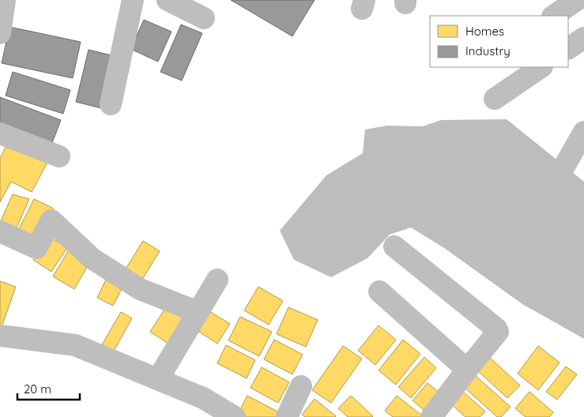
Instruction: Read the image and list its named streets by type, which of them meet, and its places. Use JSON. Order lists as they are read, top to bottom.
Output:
{
  "legend": ["Homes", "Industry"],
  "scale_bar": "20 m"
}
